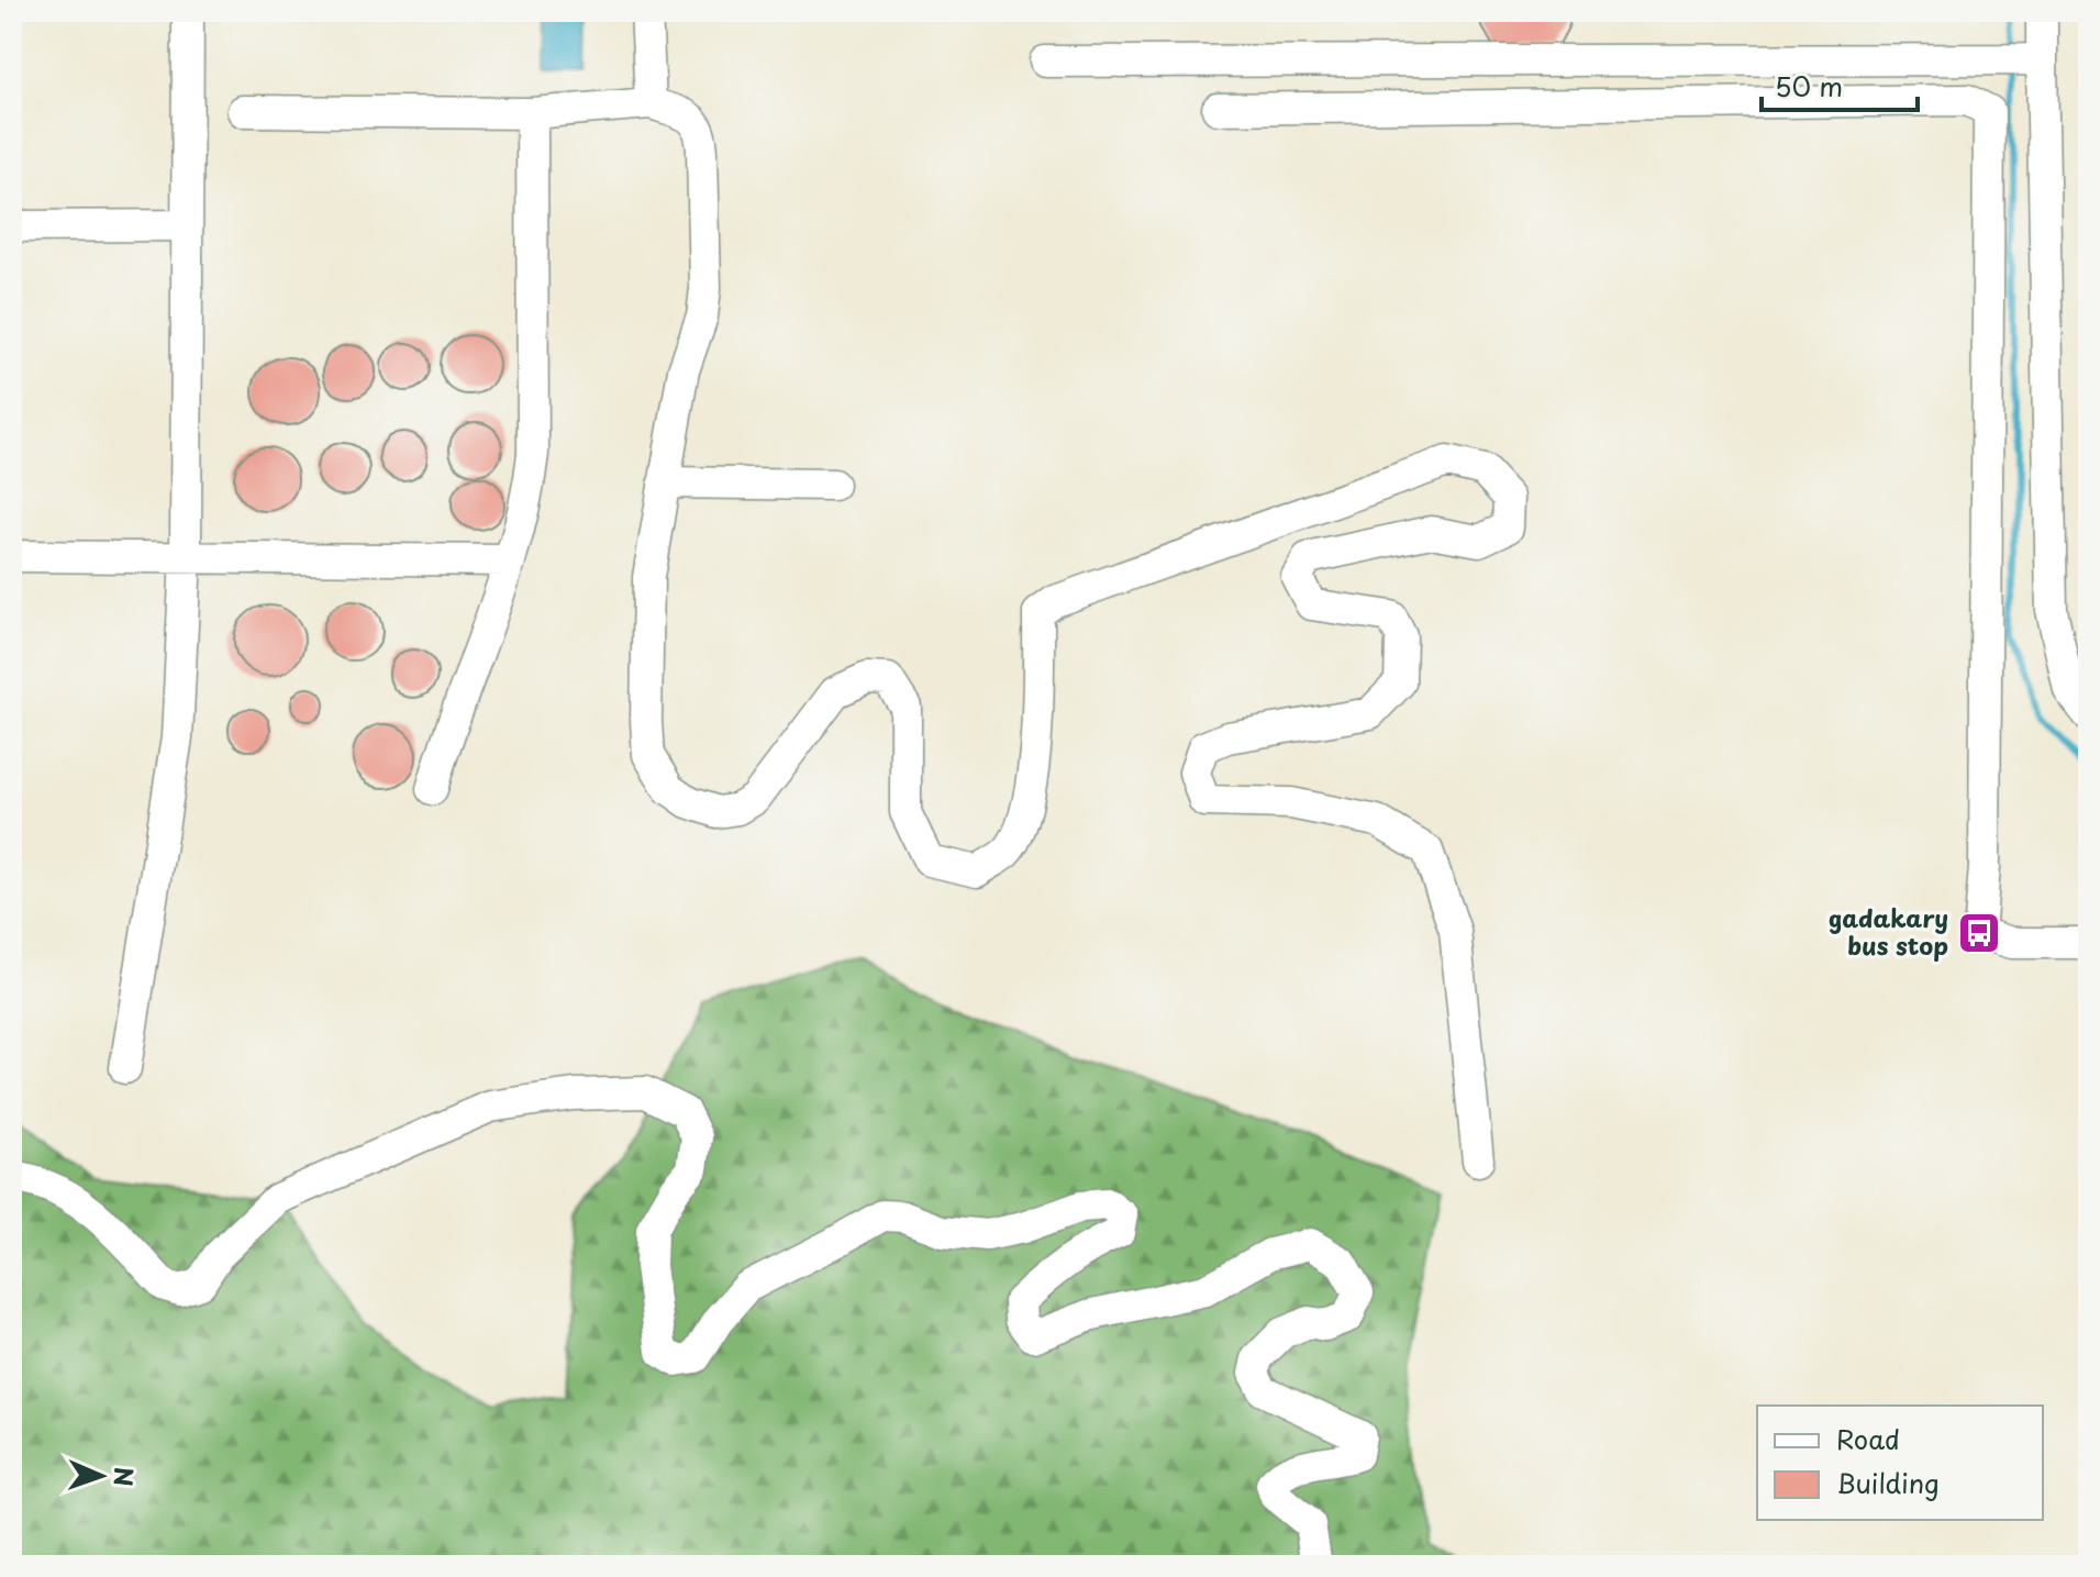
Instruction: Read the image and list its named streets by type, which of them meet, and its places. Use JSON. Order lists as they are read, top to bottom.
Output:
{
  "places": {
    "bus stop": ["gadakary bus stop"]
  },
  "legend": ["Road", "Building"],
  "scale_bar": "50 m",
  "north": "right"
}
